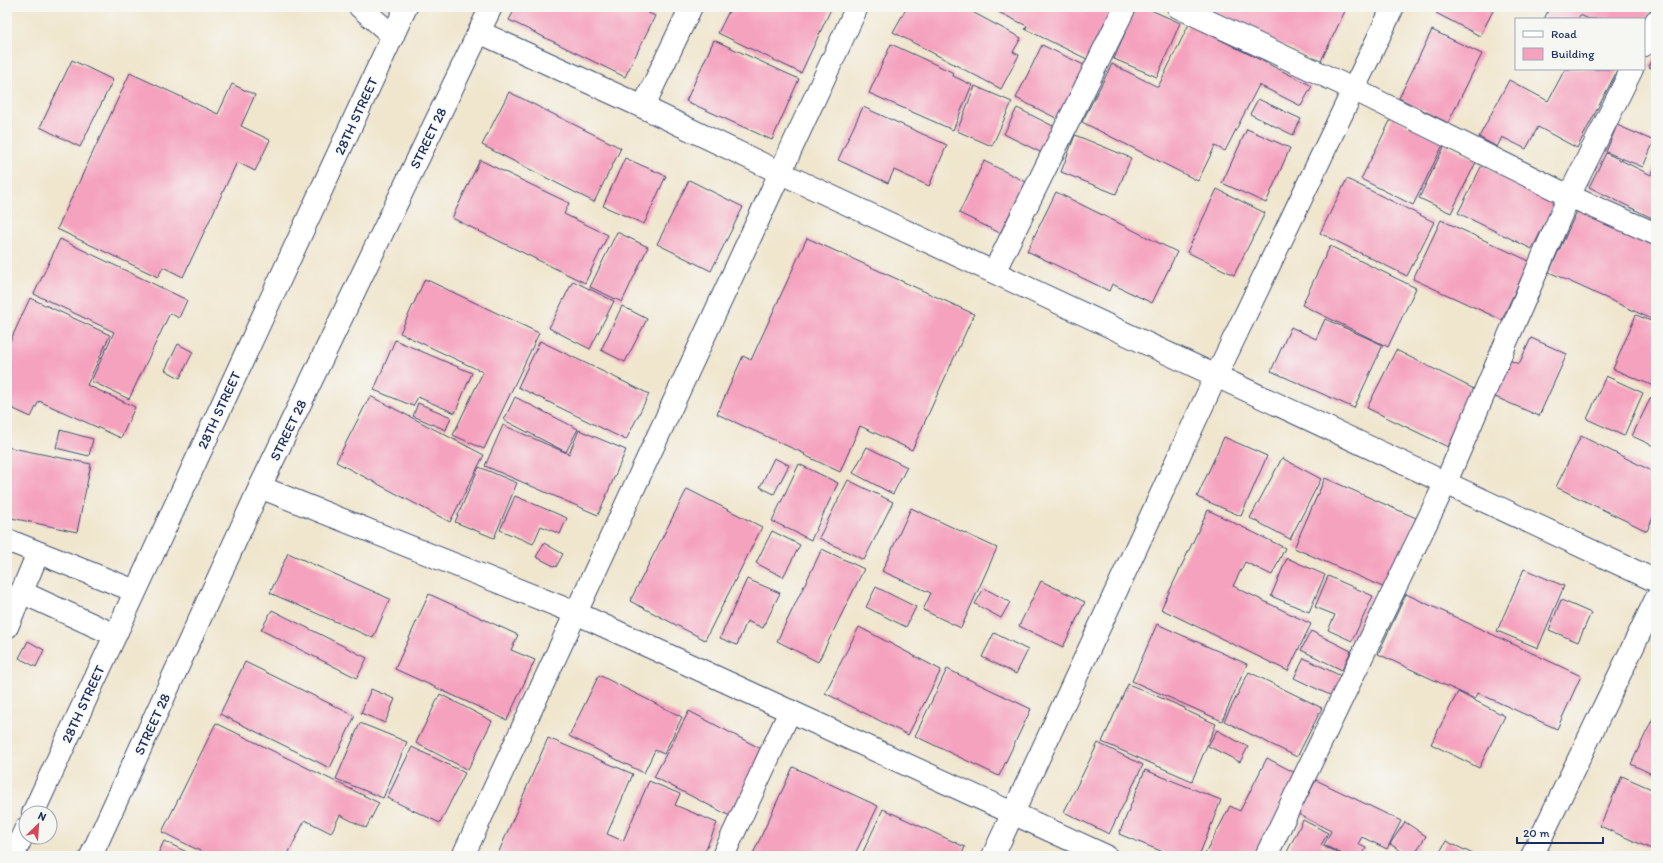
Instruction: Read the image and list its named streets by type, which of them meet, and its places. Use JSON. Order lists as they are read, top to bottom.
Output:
{
  "streets": {
    "street": ["28TH STREET", "STREET 28"]
  },
  "legend": ["Road", "Building"],
  "scale_bar": "20 m",
  "north": "top right"
}
